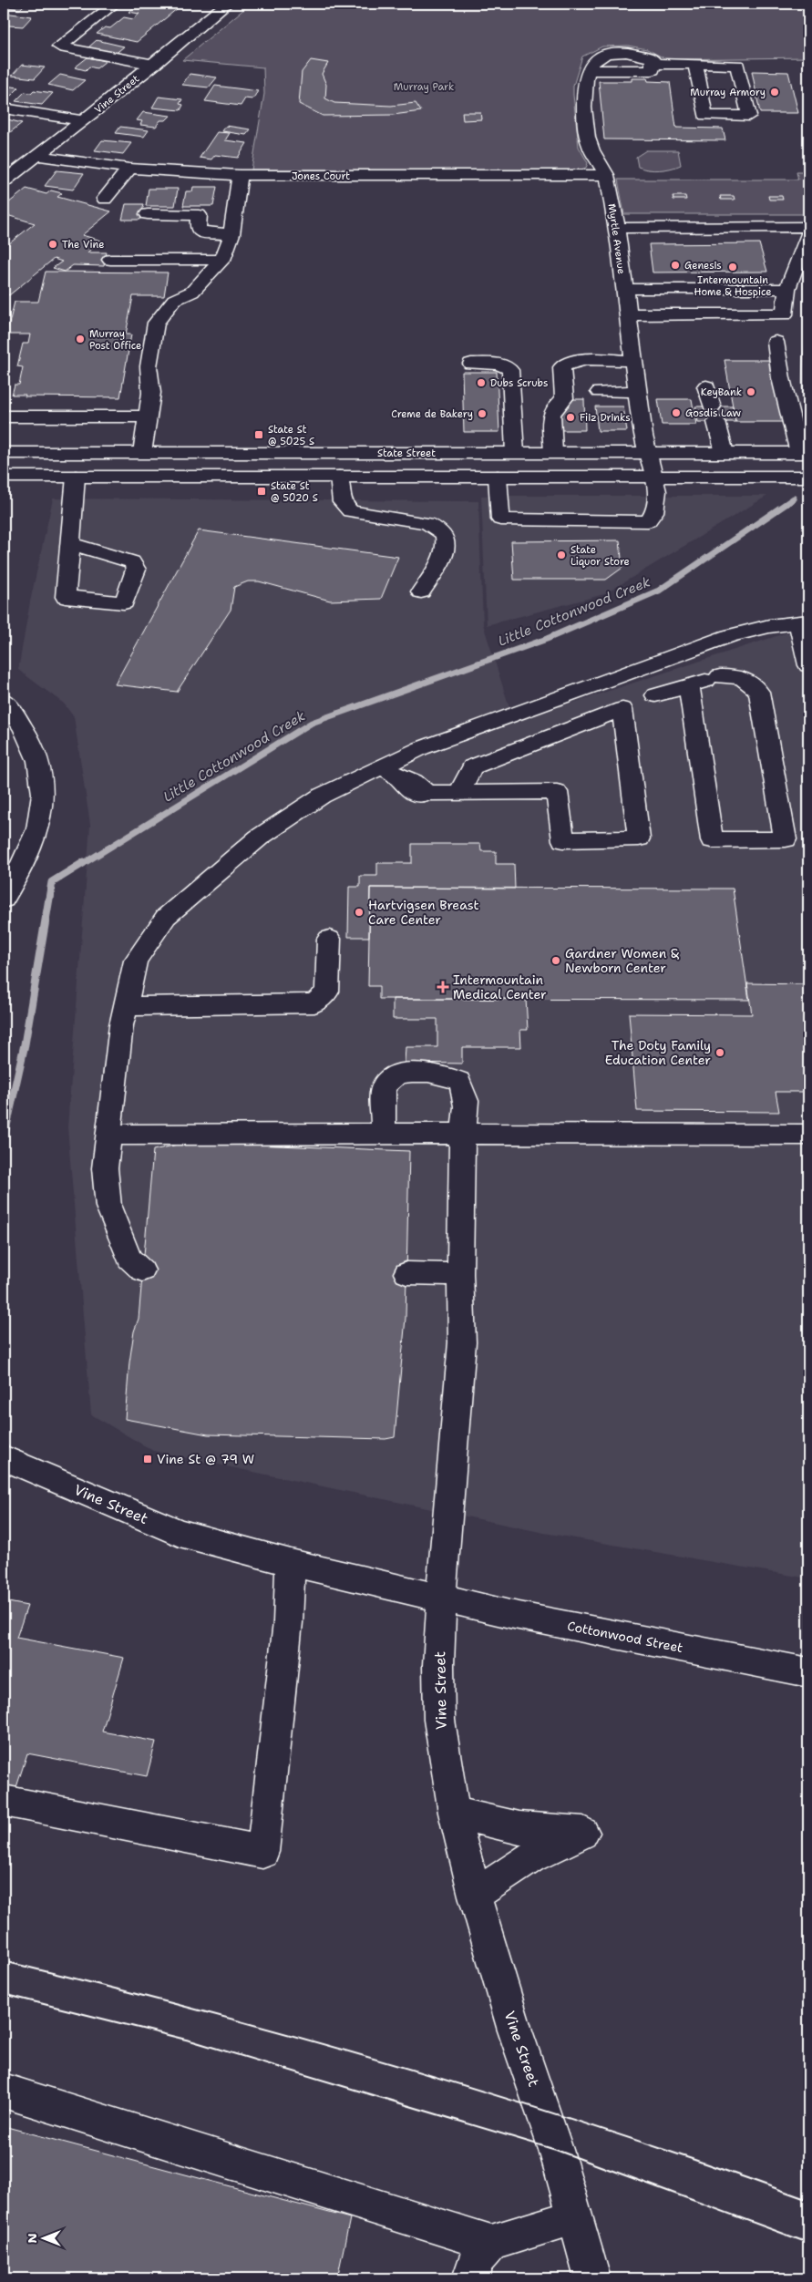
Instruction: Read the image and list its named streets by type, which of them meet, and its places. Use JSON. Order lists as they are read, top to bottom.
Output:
{
  "streets": {
    "street": [
      "Vine Street",
      "Jones Court",
      "Myrtle Avenue",
      "State Street",
      "Cottonwood Street"
    ]
  },
  "crossings": [
    ["Vine Street", "Jones Court"],
    ["Vine Street", "Cottonwood Street"],
    ["Jones Court", "Myrtle Avenue"],
    ["Myrtle Avenue", "State Street"]
  ],
  "water": ["Little Cottonwood Creek"],
  "parks": ["Murray Park"],
  "places": {
    "other": [
      "Murray Armory",
      "The Vine",
      "Genesis",
      "Intermountain Home & Hospice",
      "Murray Post Office",
      "Dubs Scrubs",
      "KeyBank",
      "Gosdis Law",
      "Creme de Bakery",
      "Fiiz Drinks",
      "State Liquor Store",
      "Hartvigsen Breast Care Center",
      "Gardner Women & Newborn Center",
      "The Doty Family Education Center"
    ],
    "transit": ["State St @ 5025 S", "State St @ 5020 S", "Vine St @ 79 W"],
    "health": ["Intermountain Medical Center"]
  },
  "north": "left"
}
